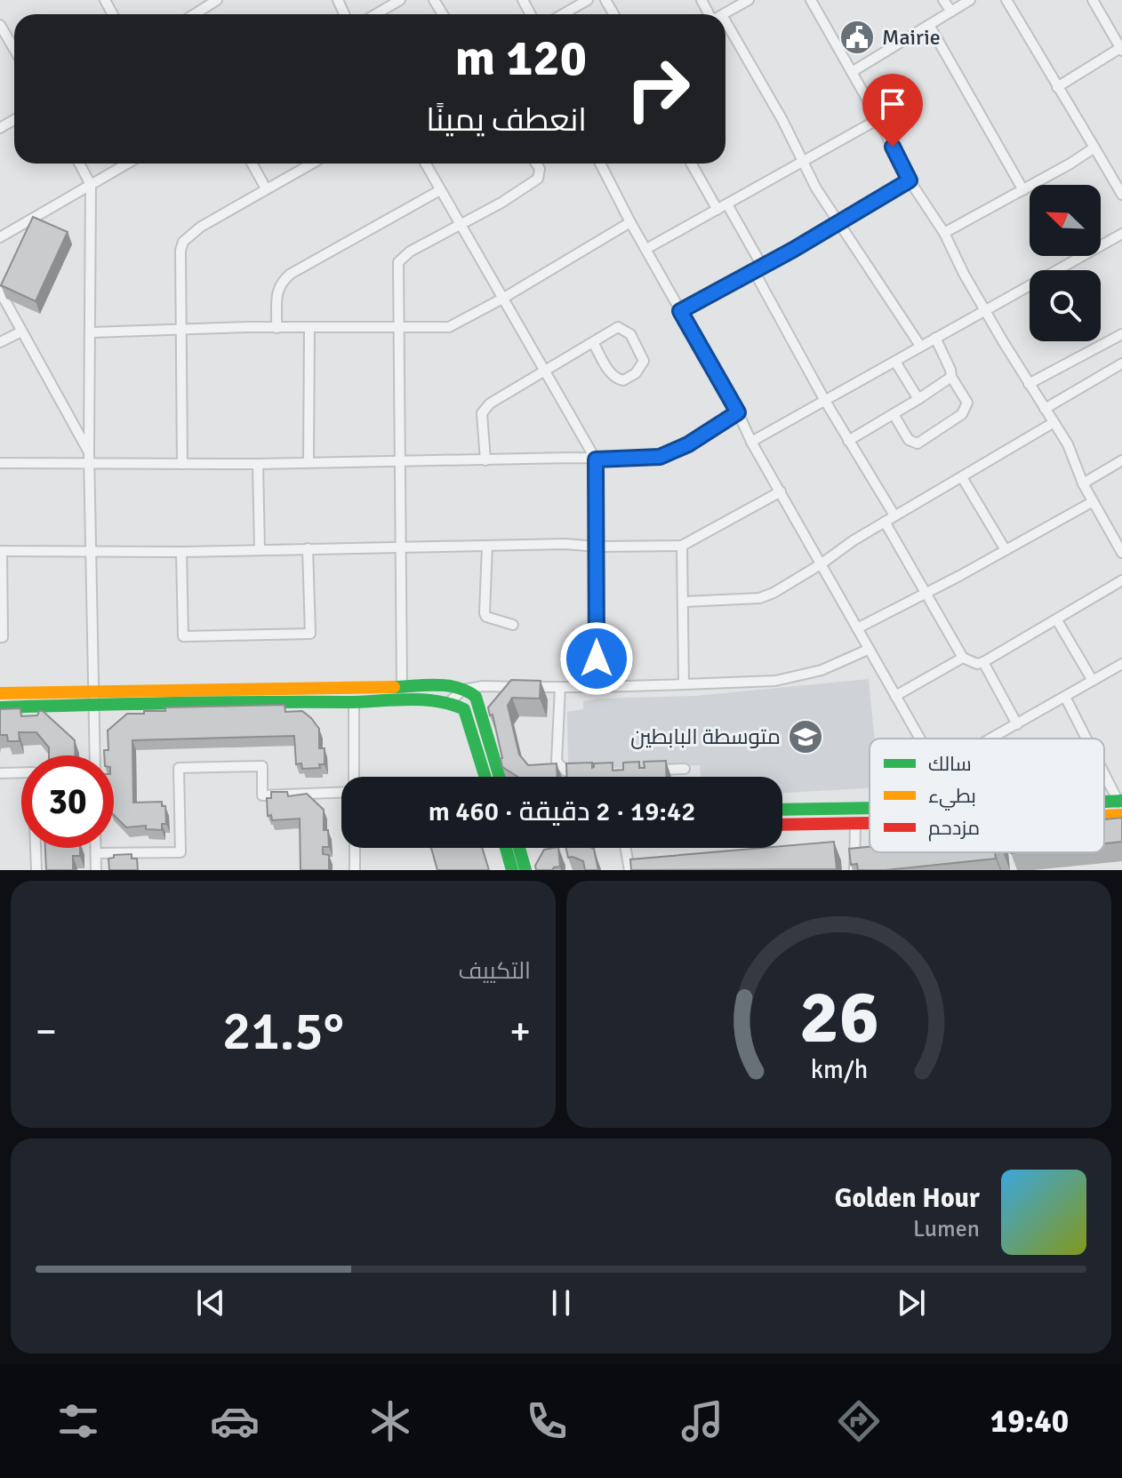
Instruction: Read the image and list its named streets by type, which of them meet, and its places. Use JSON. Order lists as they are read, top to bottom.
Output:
{
  "places": {
    "public building": ["Mairie"],
    "school or university": ["متوسطة البابطين"]
  },
  "legend": ["سالك", "بطيء", "مزدحم"],
  "north": "top left",
  "page": {
    "turn": ["120 m", "انعطف يمينًا"],
    "limit": "30",
    "trip": "19:42 · 2 دقيقة · 460 m",
    "tile": "التكييف",
    "heat": ["−", "21.5°", "+"],
    "song": ["Golden Hour", "Lumen"],
    "tabs": "19:40",
    "gauge": ["26", "km/h"]
  }
}
